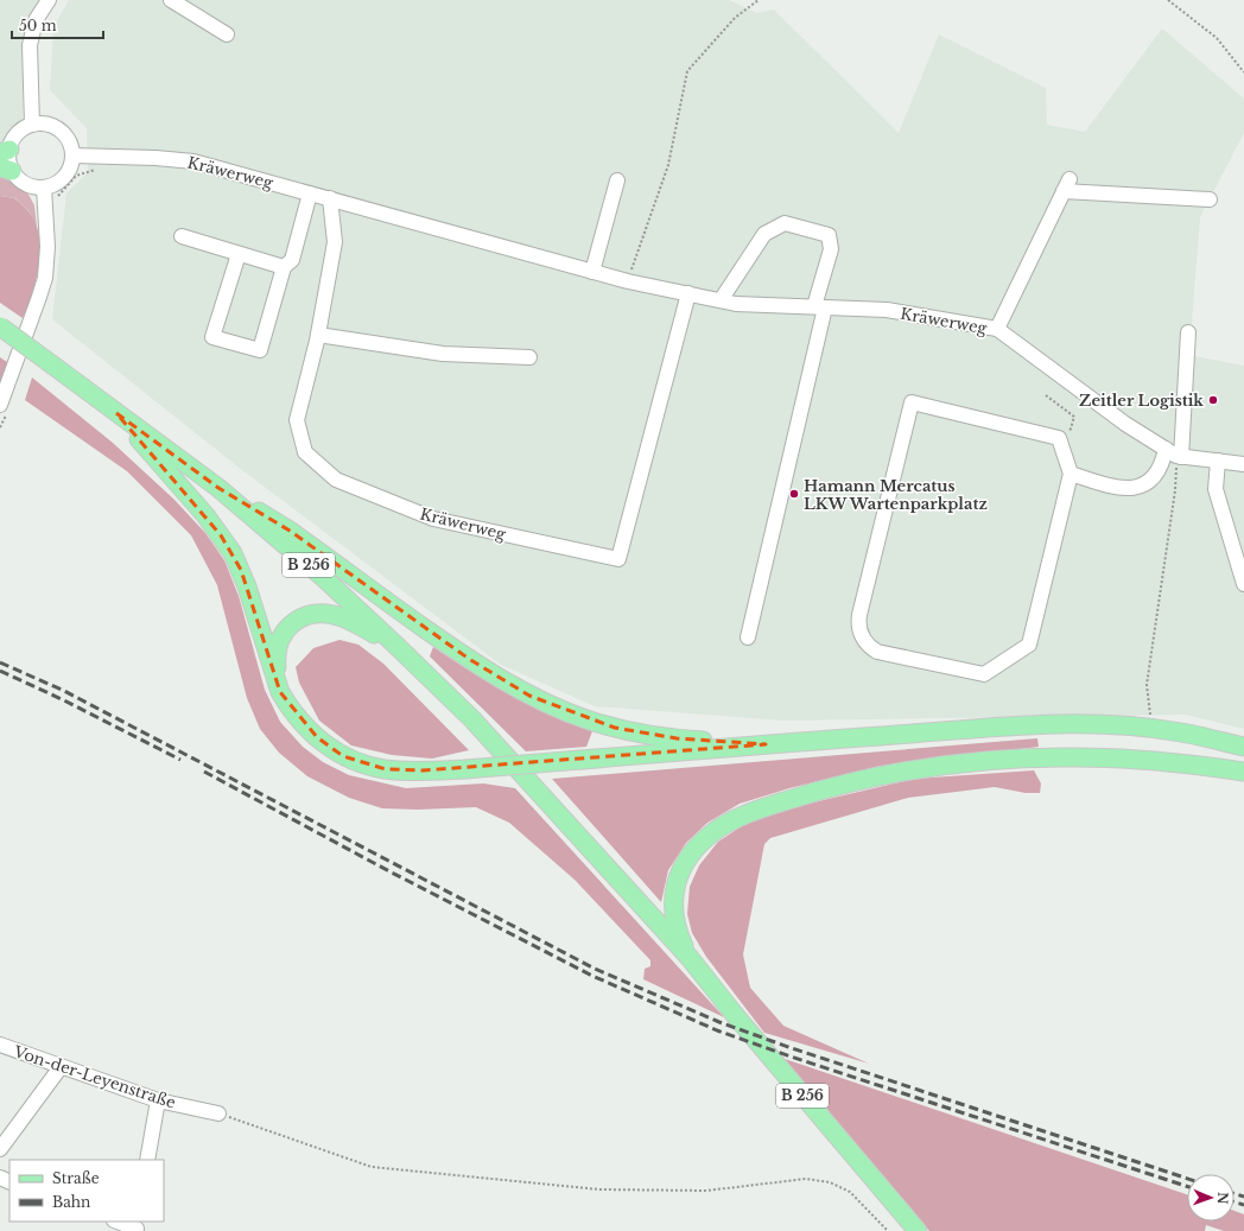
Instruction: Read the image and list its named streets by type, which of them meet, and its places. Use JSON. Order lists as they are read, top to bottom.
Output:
{
  "streets": {
    "main road": ["B 256"],
    "street": ["Kräwerweg", "Von-der-Leyenstraße"]
  },
  "places": ["Zeitler Logistik", "Hamann Mercatus LKW Wartenparkplatz"],
  "legend": ["Straße", "Bahn"],
  "scale_bar": "50 m",
  "north": "right"
}
